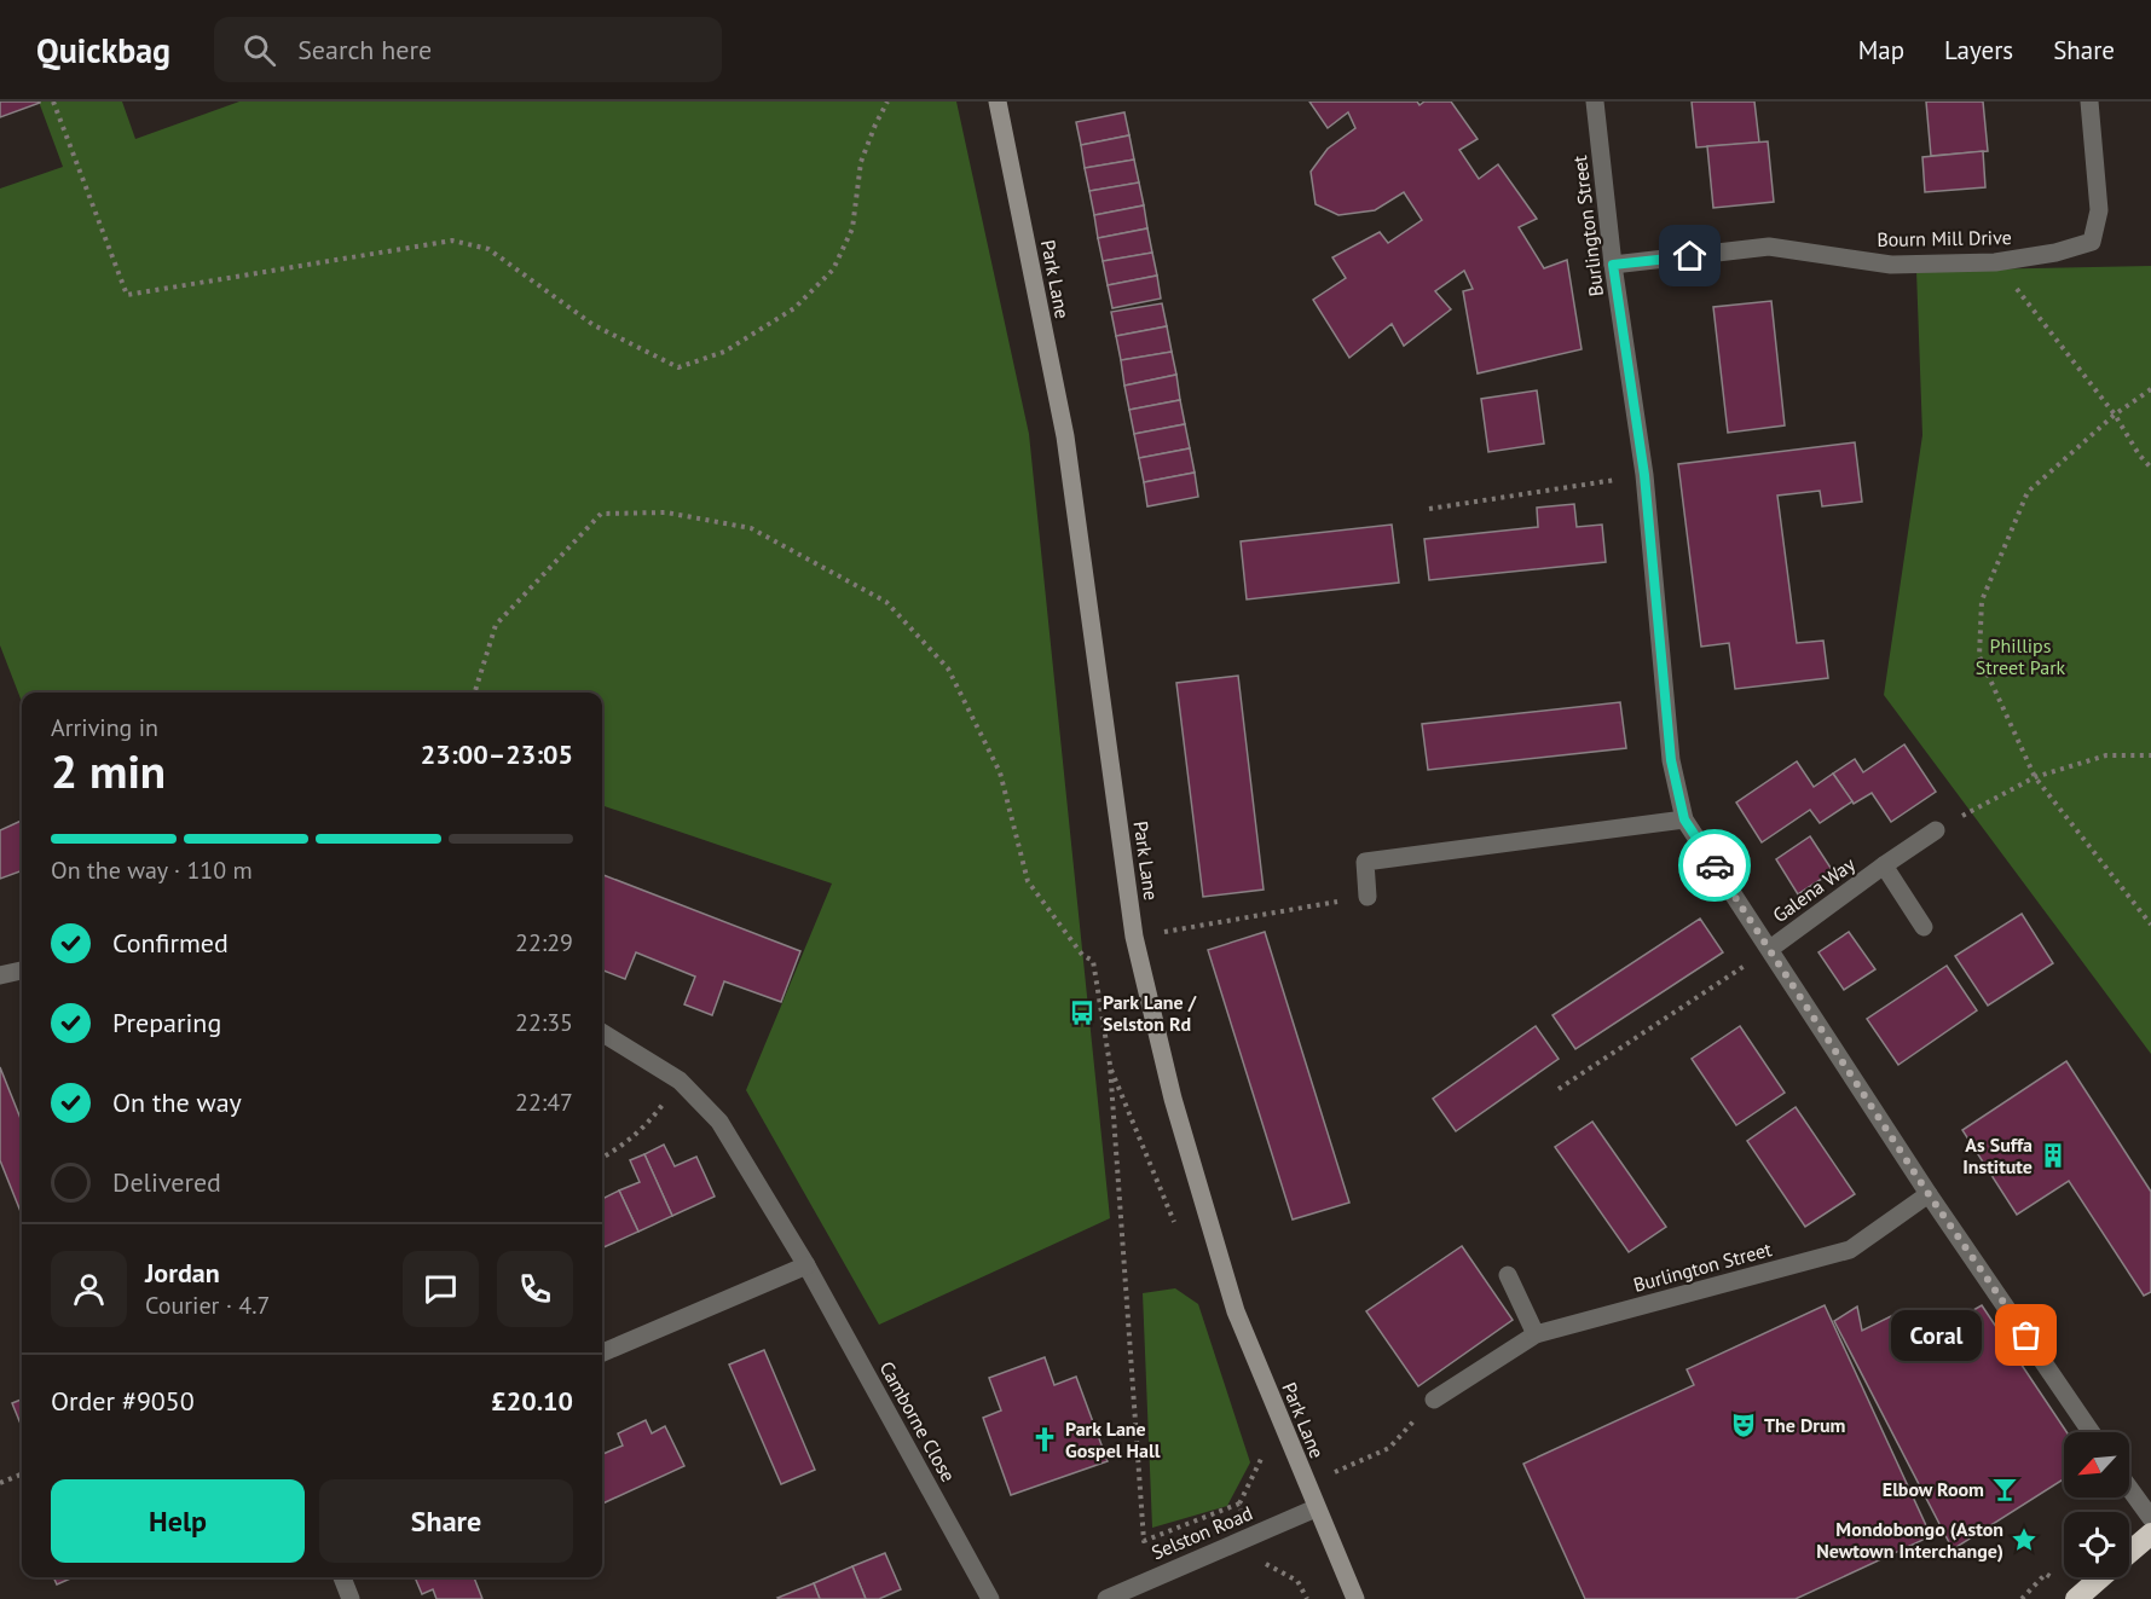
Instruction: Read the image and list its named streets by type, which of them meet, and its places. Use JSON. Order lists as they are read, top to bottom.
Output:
{
  "streets": {
    "main road": ["Park Lane"],
    "street": [
      "Burlington Street",
      "Bourn Mill Drive",
      "Galena Way",
      "Camborne Close",
      "Selston Road"
    ]
  },
  "crossings": [
    ["Burlington Street", "Bourn Mill Drive"],
    ["Burlington Street", "Galena Way"],
    ["Park Lane", "Selston Road"]
  ],
  "parks": ["Phillips Street Park"],
  "places": {
    "bus stop": ["Park Lane / Selston Rd"],
    "building": ["As Suffa Institute"],
    "other": ["Coral"],
    "theatre": ["The Drum"],
    "church": ["Park Lane Gospel Hall"],
    "bar": ["Elbow Room"],
    "place": ["Mondobongo (Aston Newtown Interchange)"]
  },
  "north": "bottom left",
  "page": {
    "header": "Quickbag",
    "search": "Search here",
    "nav": ["Map", "Layers", "Share"],
    "heading": ["2 min", "Arriving in", "23:00–23:05"],
    "panel": [
      "Jordan",
      "Courier · 4.7",
      "Order #9050",
      "£20.10"
    ],
    "bar": "On the way · 110 m",
    "list": [
      ["Confirmed", "22:29"],
      ["Preparing", "22:35"],
      ["On the way", "22:47"],
      "Delivered"
    ],
    "bubble": "Coral",
    "buttons": ["Help", "Share"]
  }
}
